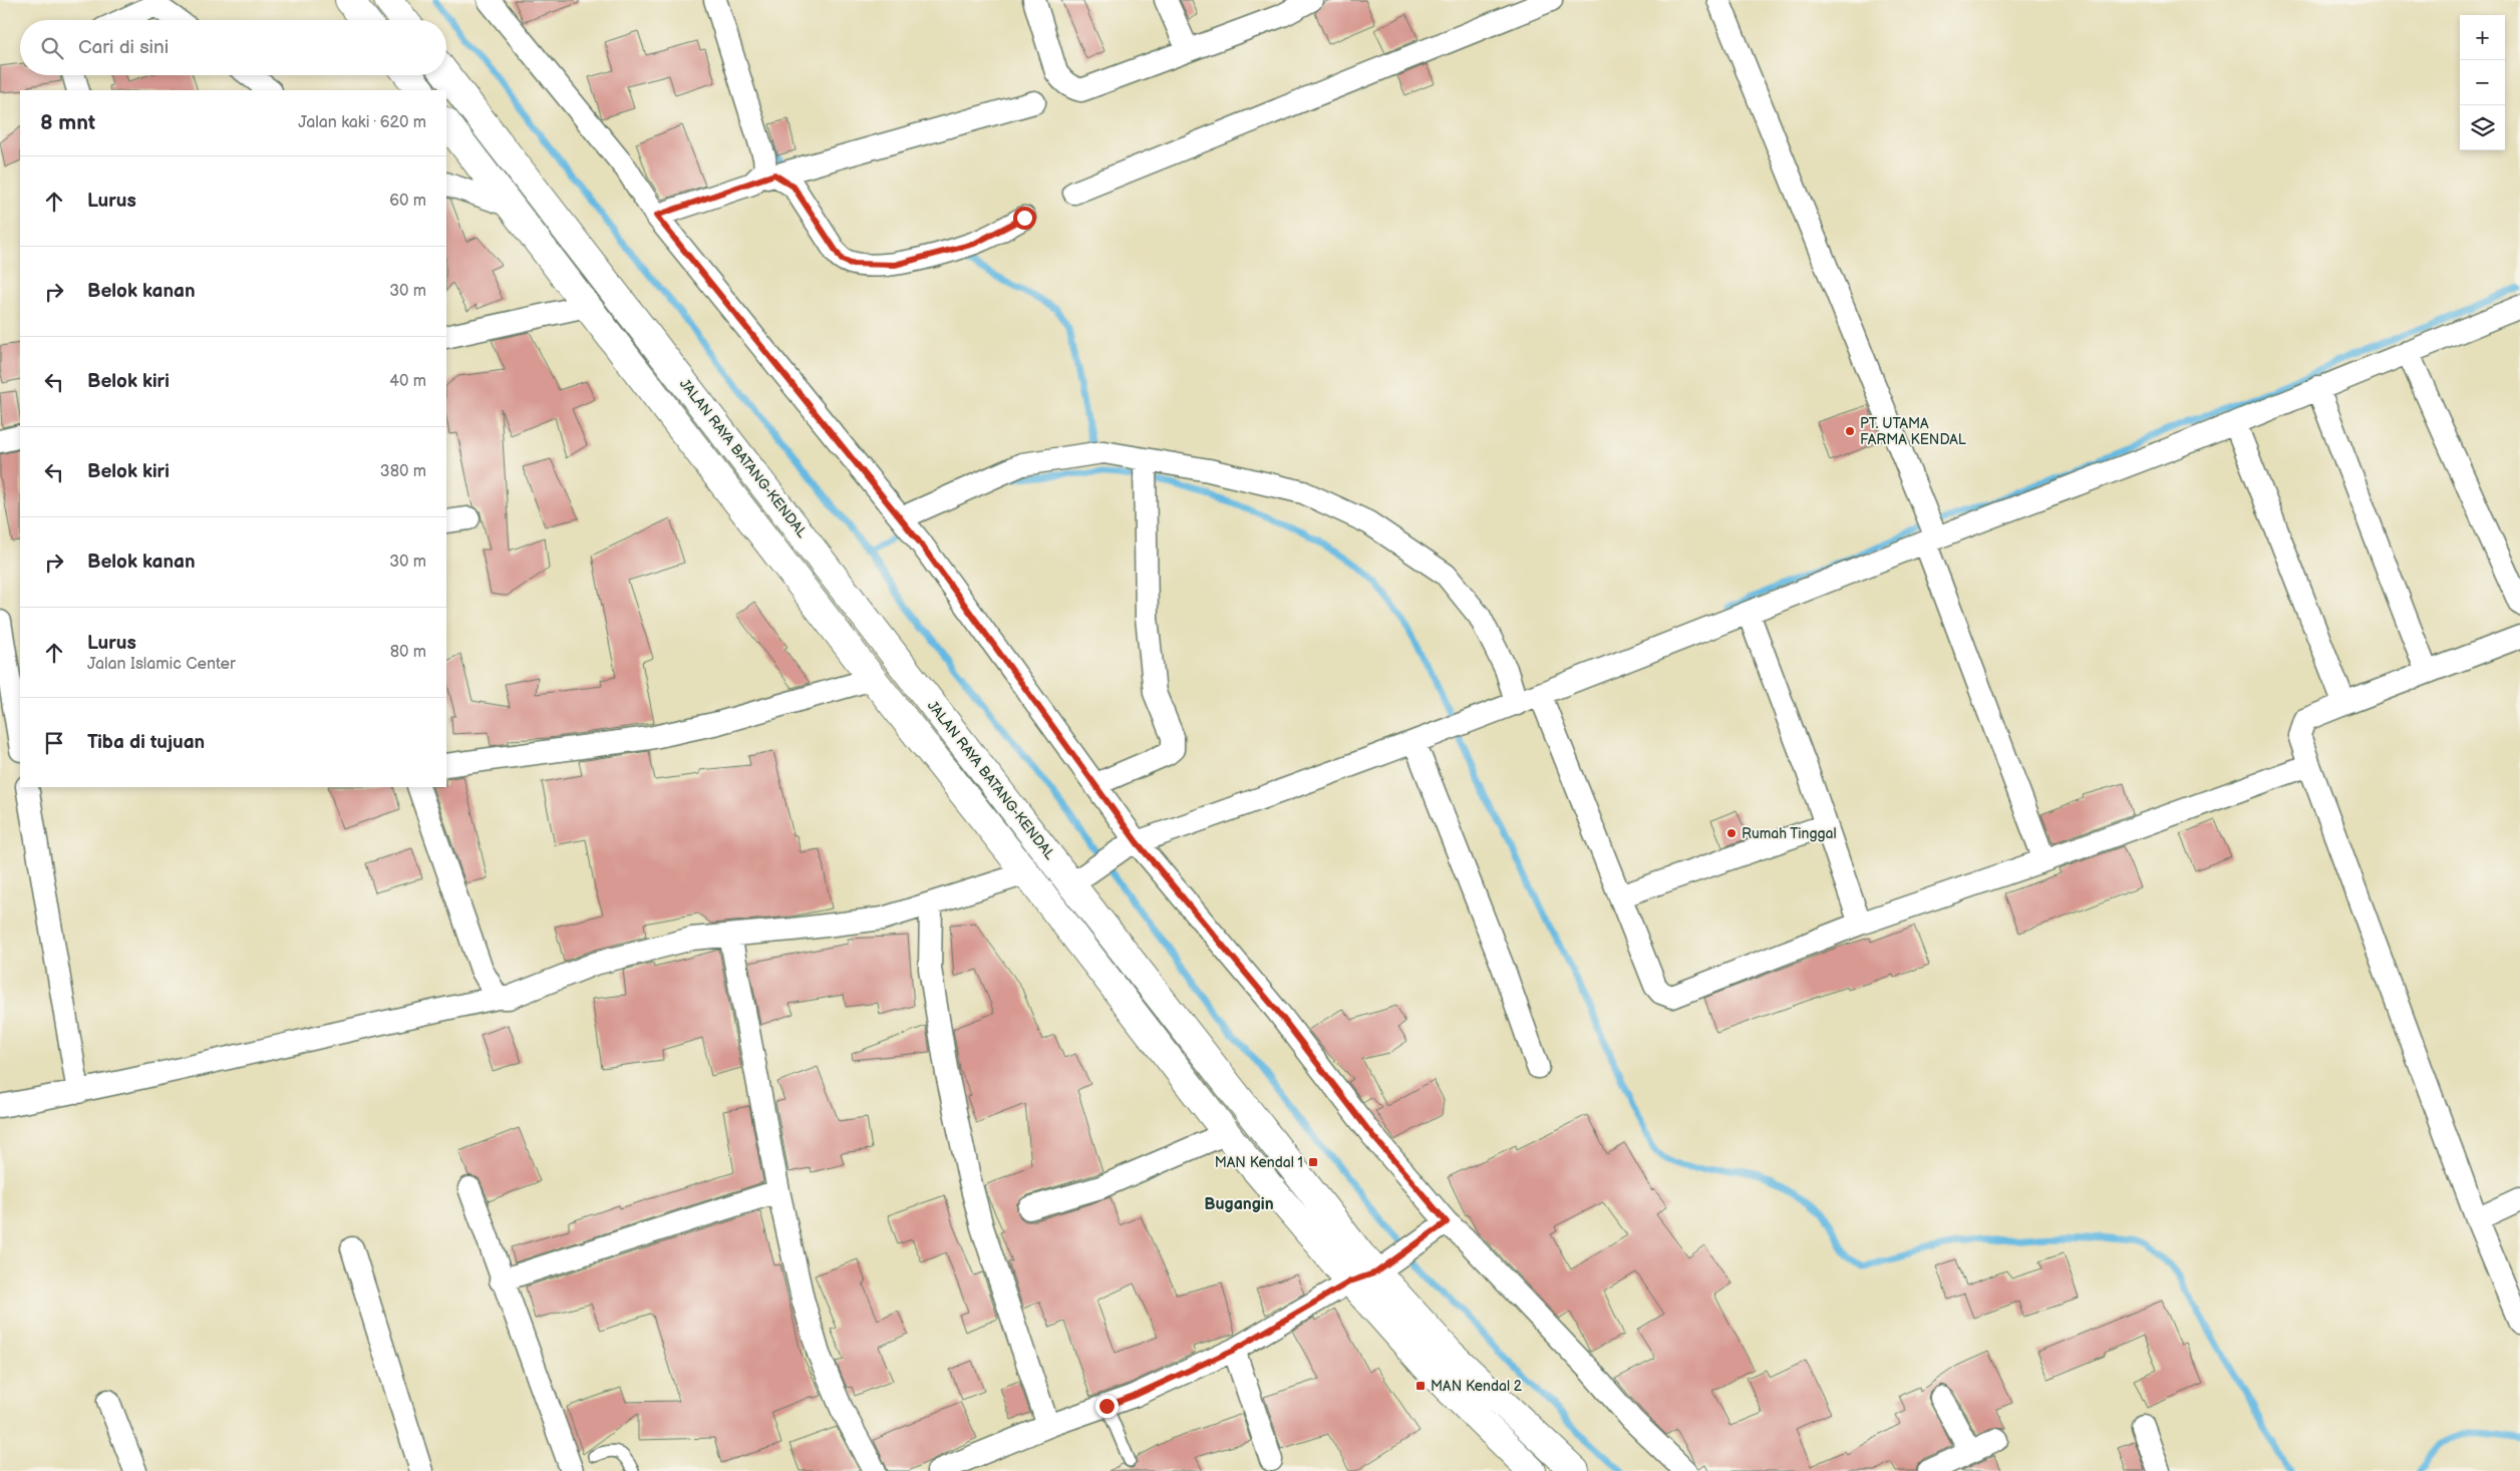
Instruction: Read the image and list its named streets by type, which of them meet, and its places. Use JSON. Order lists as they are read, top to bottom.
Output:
{
  "streets": {
    "highway": ["JALAN RAYA BATANG-KENDAL"]
  },
  "districts": ["Bugangin"],
  "places": {
    "other": ["PT. UTAMA FARMA KENDAL", "Rumah Tinggal"],
    "transit": ["MAN Kendal 1", "MAN Kendal 2"]
  },
  "page": {
    "map_buttons": ["+", "−"],
    "search": "Cari di sini",
    "heading": ["8 mnt", "Jalan kaki · 620 m"],
    "list": [
      ["Lurus", "60 m"],
      ["Belok kanan", "30 m"],
      ["Belok kiri", "40 m"],
      ["Belok kiri", "380 m"],
      ["Belok kanan", "30 m"],
      ["Lurus", "Jalan Islamic Center", "80 m"],
      "Tiba di tujuan"
    ]
  }
}
